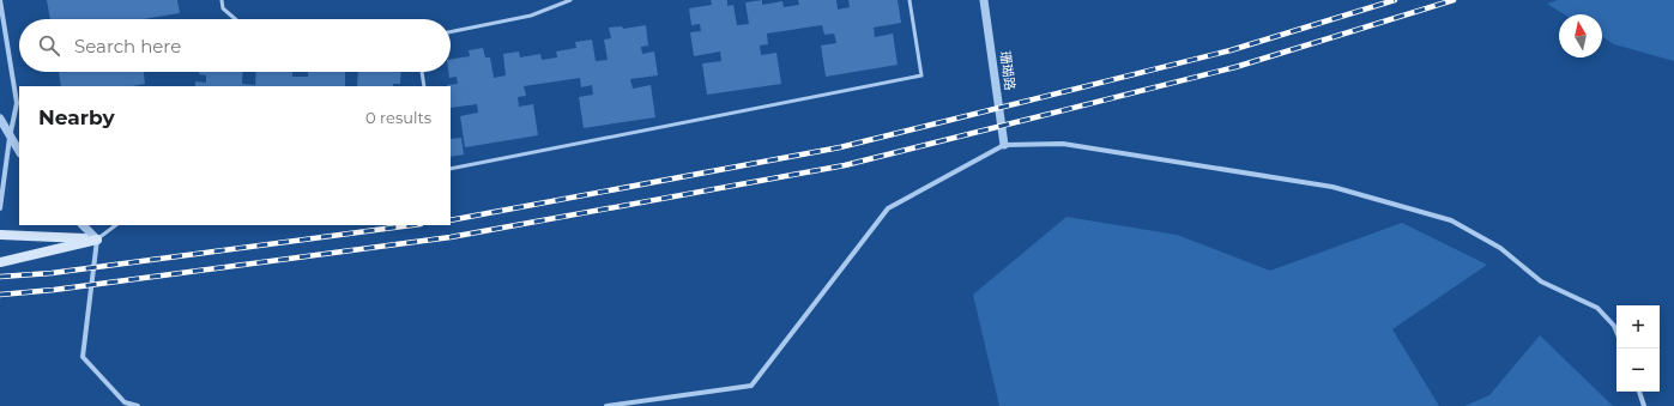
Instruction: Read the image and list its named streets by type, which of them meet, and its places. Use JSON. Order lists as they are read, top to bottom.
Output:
{
  "streets": {
    "street": ["珊瑚路"]
  },
  "north": "top",
  "page": {
    "search": "Search here",
    "heading": ["Nearby", "0 results"],
    "map_buttons": ["+", "−"]
  }
}
